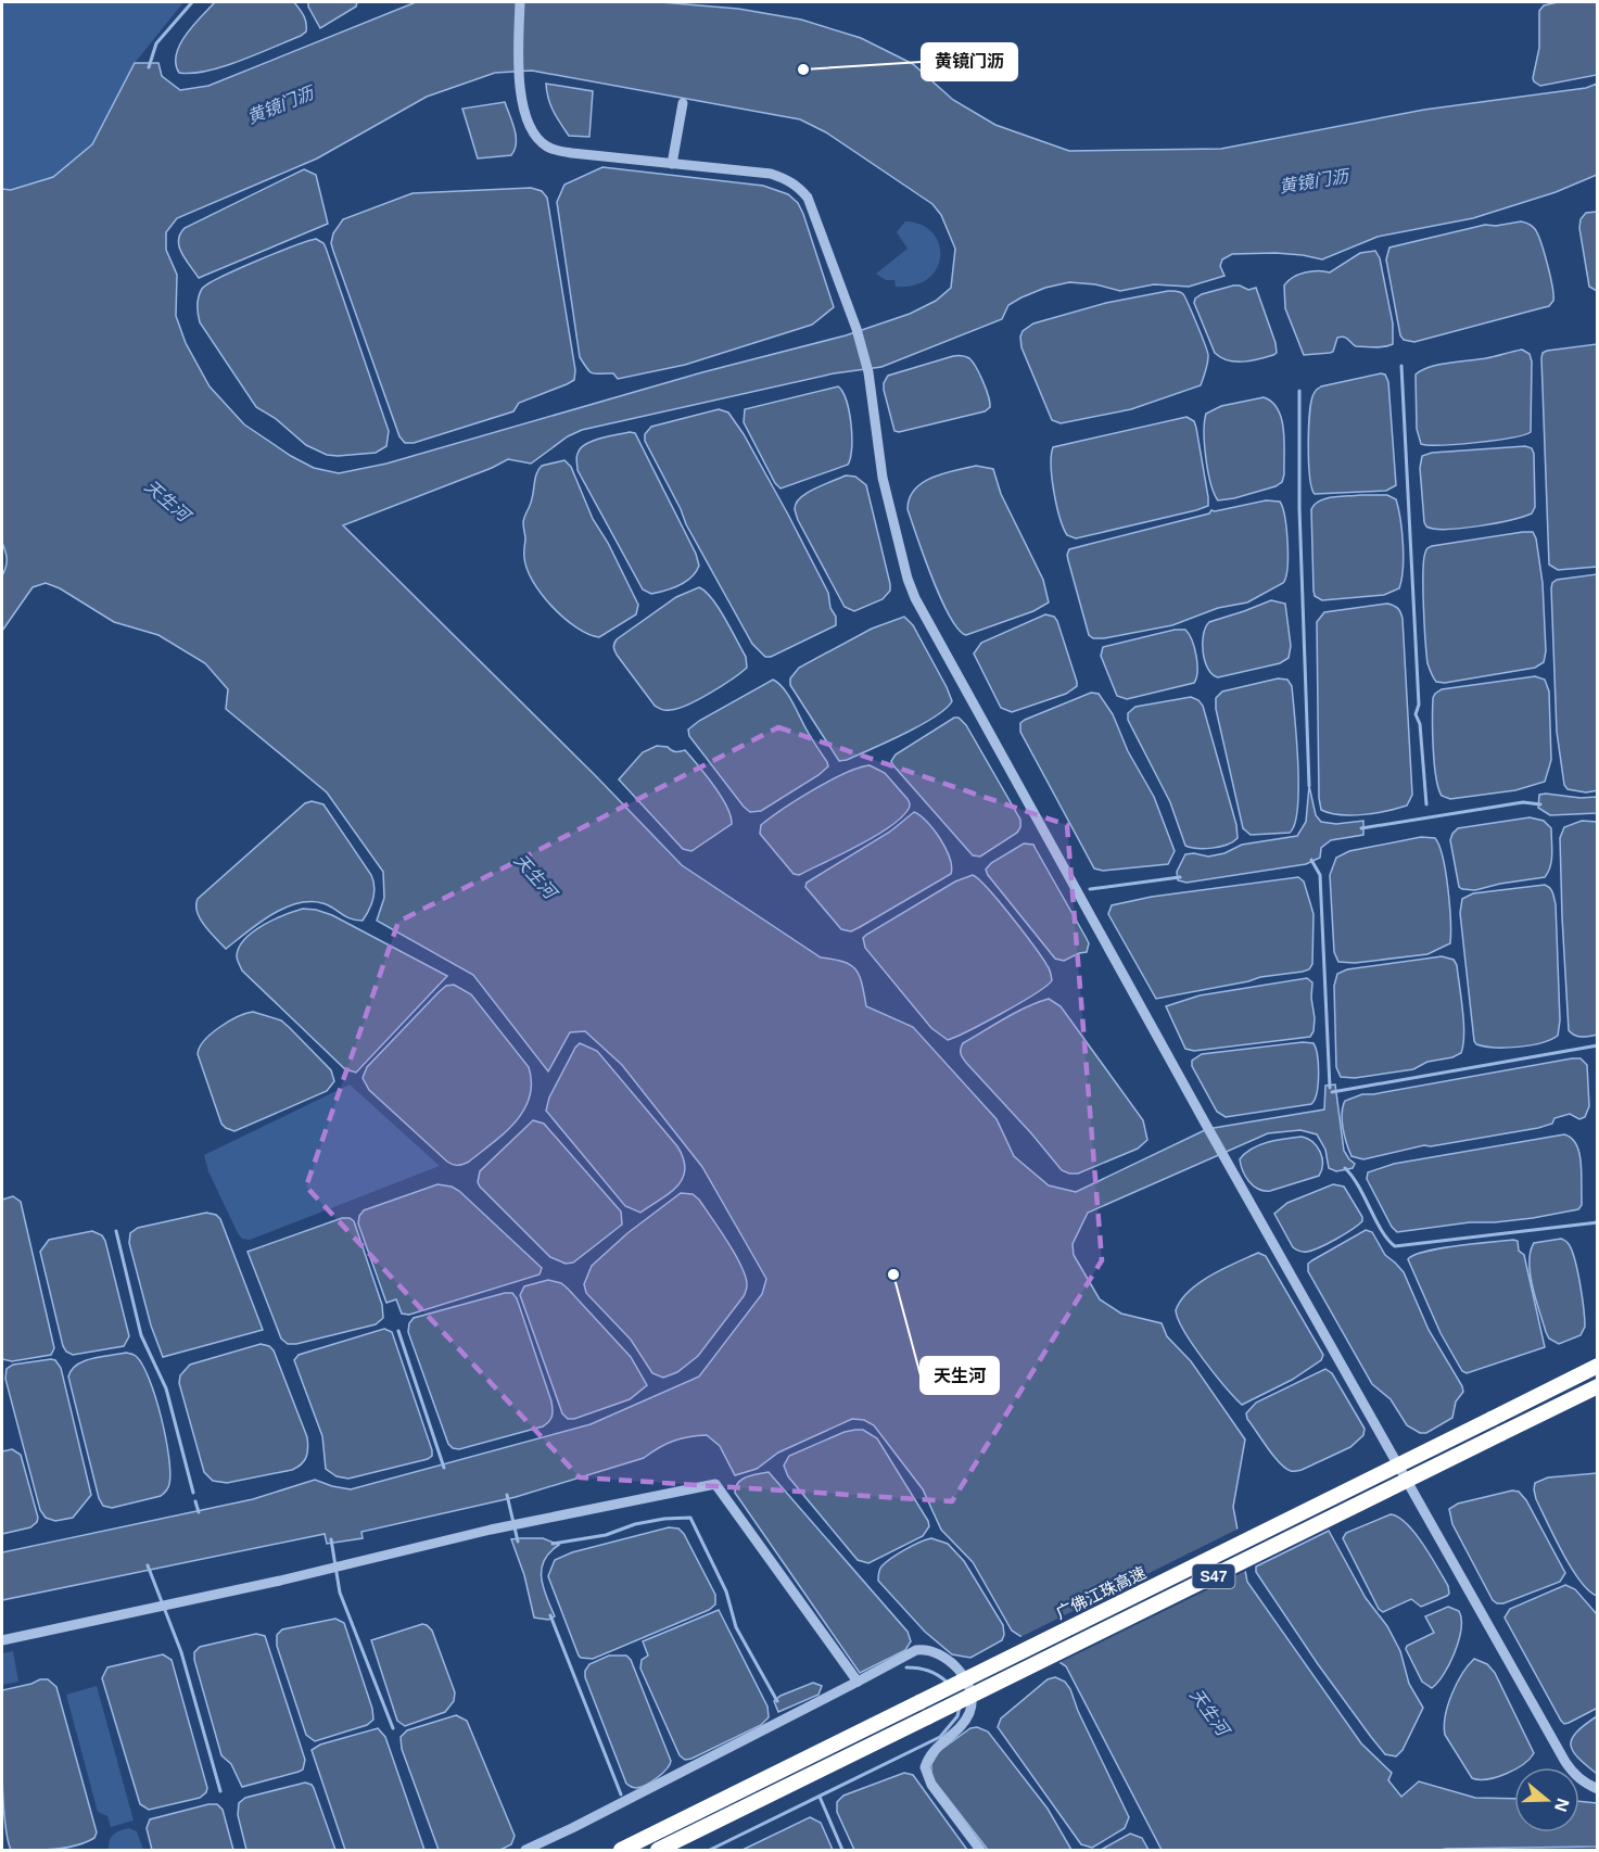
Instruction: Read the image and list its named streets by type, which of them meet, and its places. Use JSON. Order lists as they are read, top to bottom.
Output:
{
  "streets": {
    "highway": ["S47", "广佛江珠高速"]
  },
  "water": ["黄镜门沥", "天生河"],
  "places": ["黄镜门沥", "天生河"],
  "north": "right"
}
